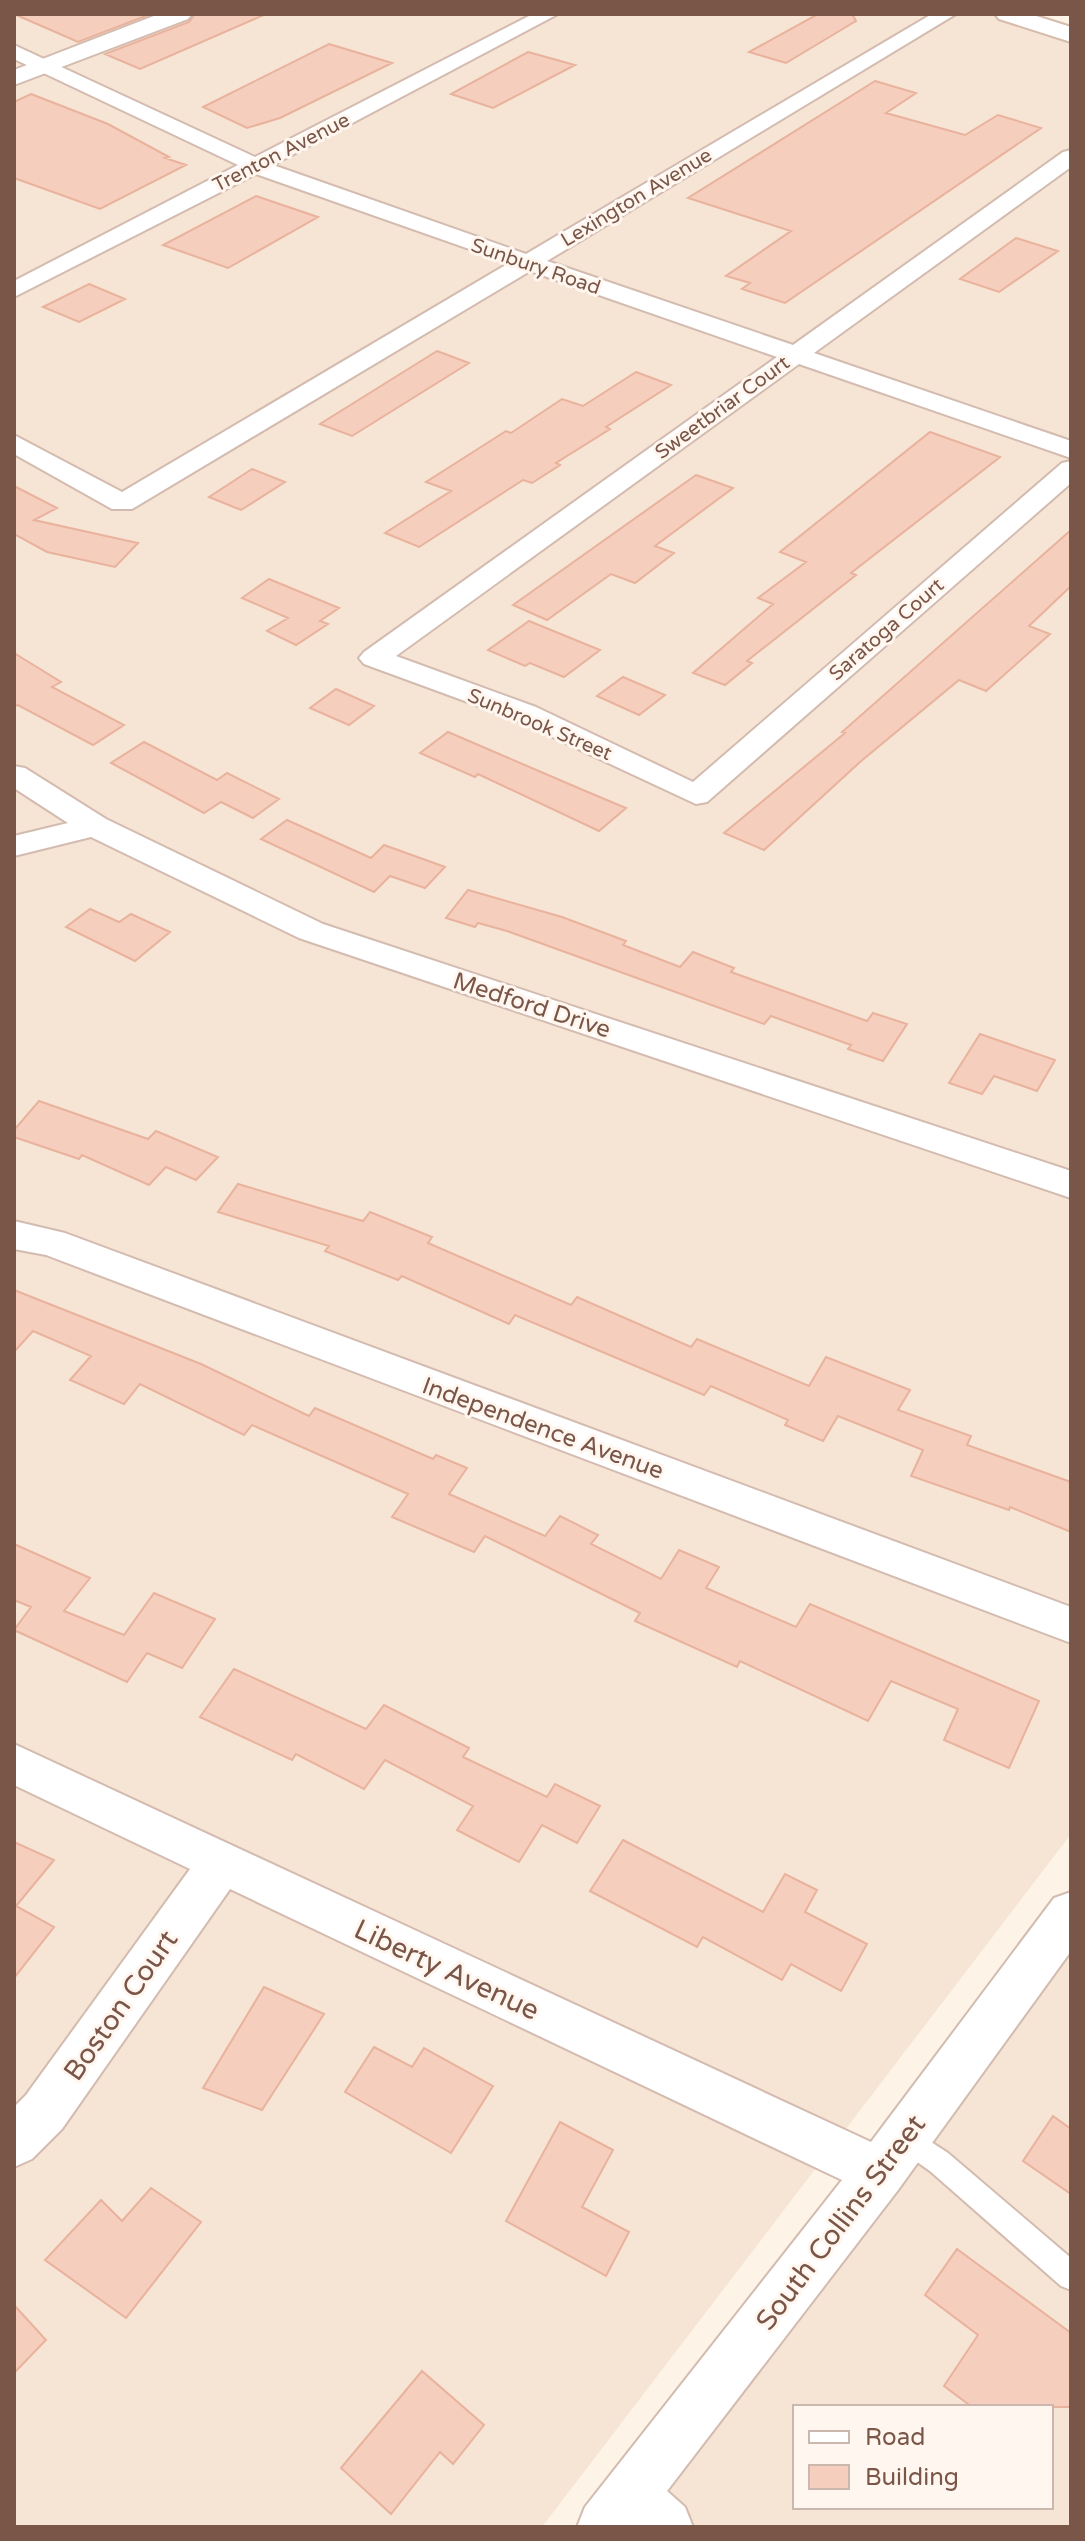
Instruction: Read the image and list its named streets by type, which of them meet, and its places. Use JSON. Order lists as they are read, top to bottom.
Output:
{
  "streets": {
    "street": [
      "Trenton Avenue",
      "Lexington Avenue",
      "Sunbury Road",
      "Sweetbriar Court",
      "Saratoga Court",
      "Sunbrook Street",
      "Medford Drive",
      "Independence Avenue",
      "Liberty Avenue",
      "Boston Court",
      "South Collins Street"
    ]
  },
  "crossings": [
    ["Trenton Avenue", "Sunbury Road"],
    ["Lexington Avenue", "Sunbury Road"],
    ["Sunbury Road", "Sweetbriar Court"],
    ["Sweetbriar Court", "Sunbrook Street"],
    ["Saratoga Court", "Sunbrook Street"],
    ["Liberty Avenue", "Boston Court"],
    ["Liberty Avenue", "South Collins Street"]
  ],
  "legend": ["Road", "Building"]
}
